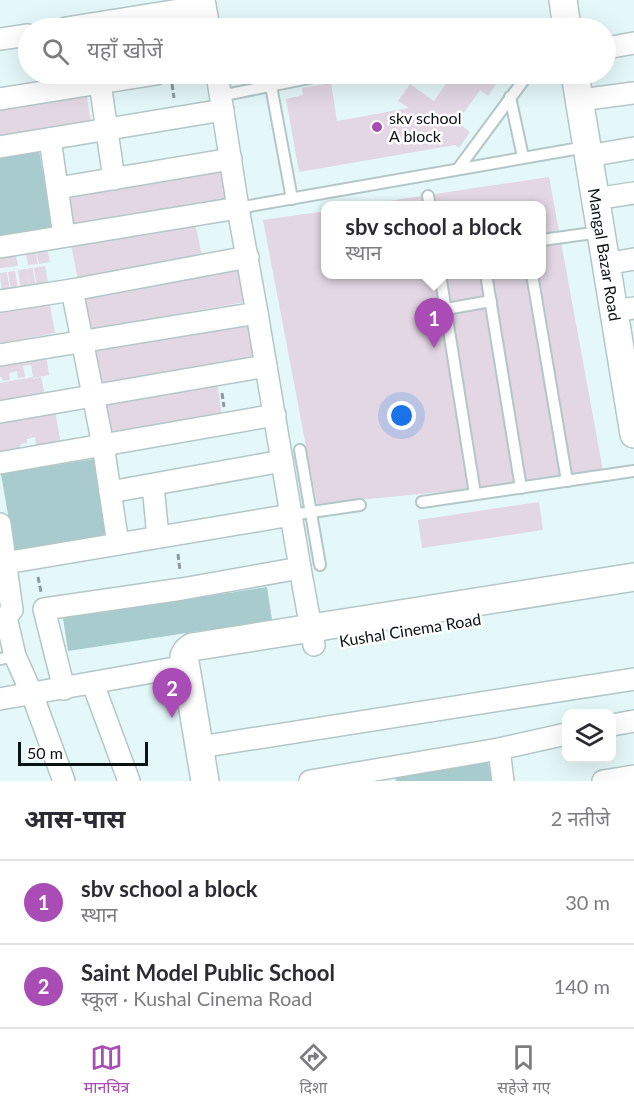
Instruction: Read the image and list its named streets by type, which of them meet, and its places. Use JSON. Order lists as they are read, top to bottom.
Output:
{
  "streets": {
    "street": ["Mangal Bazar Road", "Kushal Cinema Road"]
  },
  "places": ["skv school A block"],
  "scale_bar": "50 m",
  "page": {
    "search": "यहाँ खोजें",
    "popup": ["sbv school a block", "स्थान"],
    "pins": ["1", "2"],
    "scale": "50 m",
    "heading": ["आस-पास", "2 नतीजे"],
    "list": [
      {
        "mark": "1",
        "name": "sbv school a block",
        "note": "स्थान",
        "value": "30 m"
      },
      {
        "mark": "2",
        "name": "Saint Model Public School",
        "note": "स्कूल · Kushal Cinema Road",
        "value": "140 m"
      }
    ],
    "nav": ["मानचित्र", "दिशा", "सहेजे गए"]
  }
}
